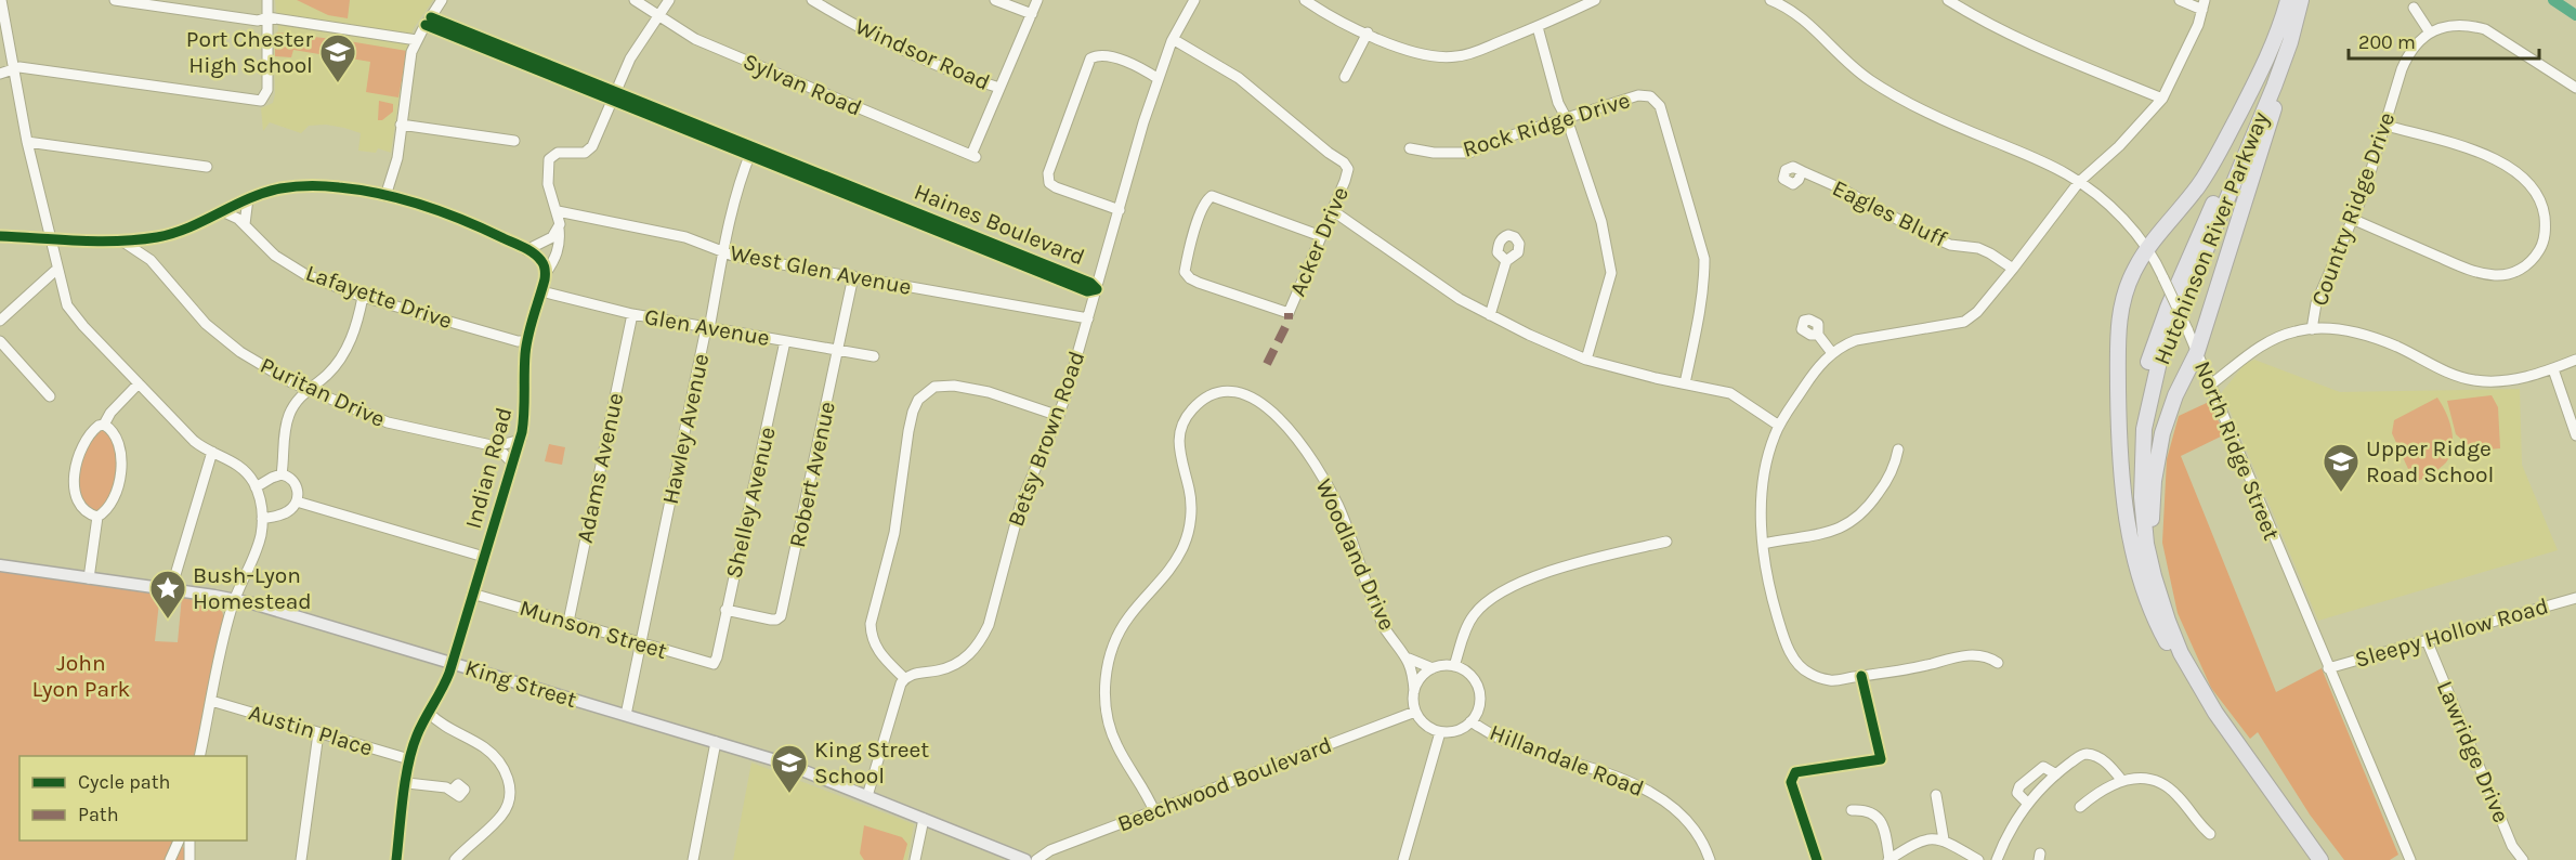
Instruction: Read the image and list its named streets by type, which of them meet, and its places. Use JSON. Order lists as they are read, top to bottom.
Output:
{
  "streets": {
    "highway": ["Hutchinson River Parkway"],
    "main road": ["King Street"],
    "street": [
      "Windsor Road",
      "Sylvan Road",
      "Rock Ridge Drive",
      "Country Ridge Drive",
      "Eagles Bluff",
      "Haines Boulevard",
      "Acker Drive",
      "West Glen Avenue",
      "Lafayette Drive",
      "Glen Avenue",
      "Puritan Drive",
      "Hawley Avenue",
      "Betsy Brown Road",
      "North Ridge Street",
      "Indian Road",
      "Adams Avenue",
      "Robert Avenue",
      "Shelley Avenue",
      "Woodland Drive",
      "Munson Street",
      "Sleepy Hollow Road",
      "Austin Place",
      "Lawridge Drive",
      "Hillandale Road",
      "Beechwood Boulevard"
    ]
  },
  "crossings": [
    ["Windsor Road", "Sylvan Road"],
    ["Haines Boulevard", "Hawley Avenue"],
    ["Haines Boulevard", "Betsy Brown Road"],
    ["Haines Boulevard", "Indian Road"],
    ["Acker Drive", "Betsy Brown Road"],
    ["West Glen Avenue", "Hawley Avenue"],
    ["West Glen Avenue", "Betsy Brown Road"],
    ["West Glen Avenue", "Indian Road"],
    ["West Glen Avenue", "Robert Avenue"],
    ["Lafayette Drive", "Indian Road"],
    ["Glen Avenue", "Hawley Avenue"],
    ["Glen Avenue", "Indian Road"],
    ["Glen Avenue", "Adams Avenue"],
    ["Glen Avenue", "Robert Avenue"],
    ["Glen Avenue", "Shelley Avenue"],
    ["Puritan Drive", "Indian Road"],
    ["Hawley Avenue", "Munson Street"],
    ["Hawley Avenue", "King Street"],
    ["North Ridge Street", "Sleepy Hollow Road"],
    ["Indian Road", "Munson Street"],
    ["Indian Road", "King Street"],
    ["Indian Road", "Austin Place"],
    ["Adams Avenue", "Munson Street"],
    ["Robert Avenue", "Shelley Avenue"],
    ["Shelley Avenue", "Munson Street"],
    ["Woodland Drive", "Hillandale Road"],
    ["Woodland Drive", "Beechwood Boulevard"],
    ["Sleepy Hollow Road", "Lawridge Drive"],
    ["Hillandale Road", "Beechwood Boulevard"]
  ],
  "parks": ["John Lyon Park"],
  "places": {
    "school or university": ["Port Chester High School", "Upper Ridge Road School", "King Street School"],
    "place": ["Bush-Lyon Homestead"]
  },
  "legend": ["Cycle path", "Path"],
  "scale_bar": "200 m"
}
